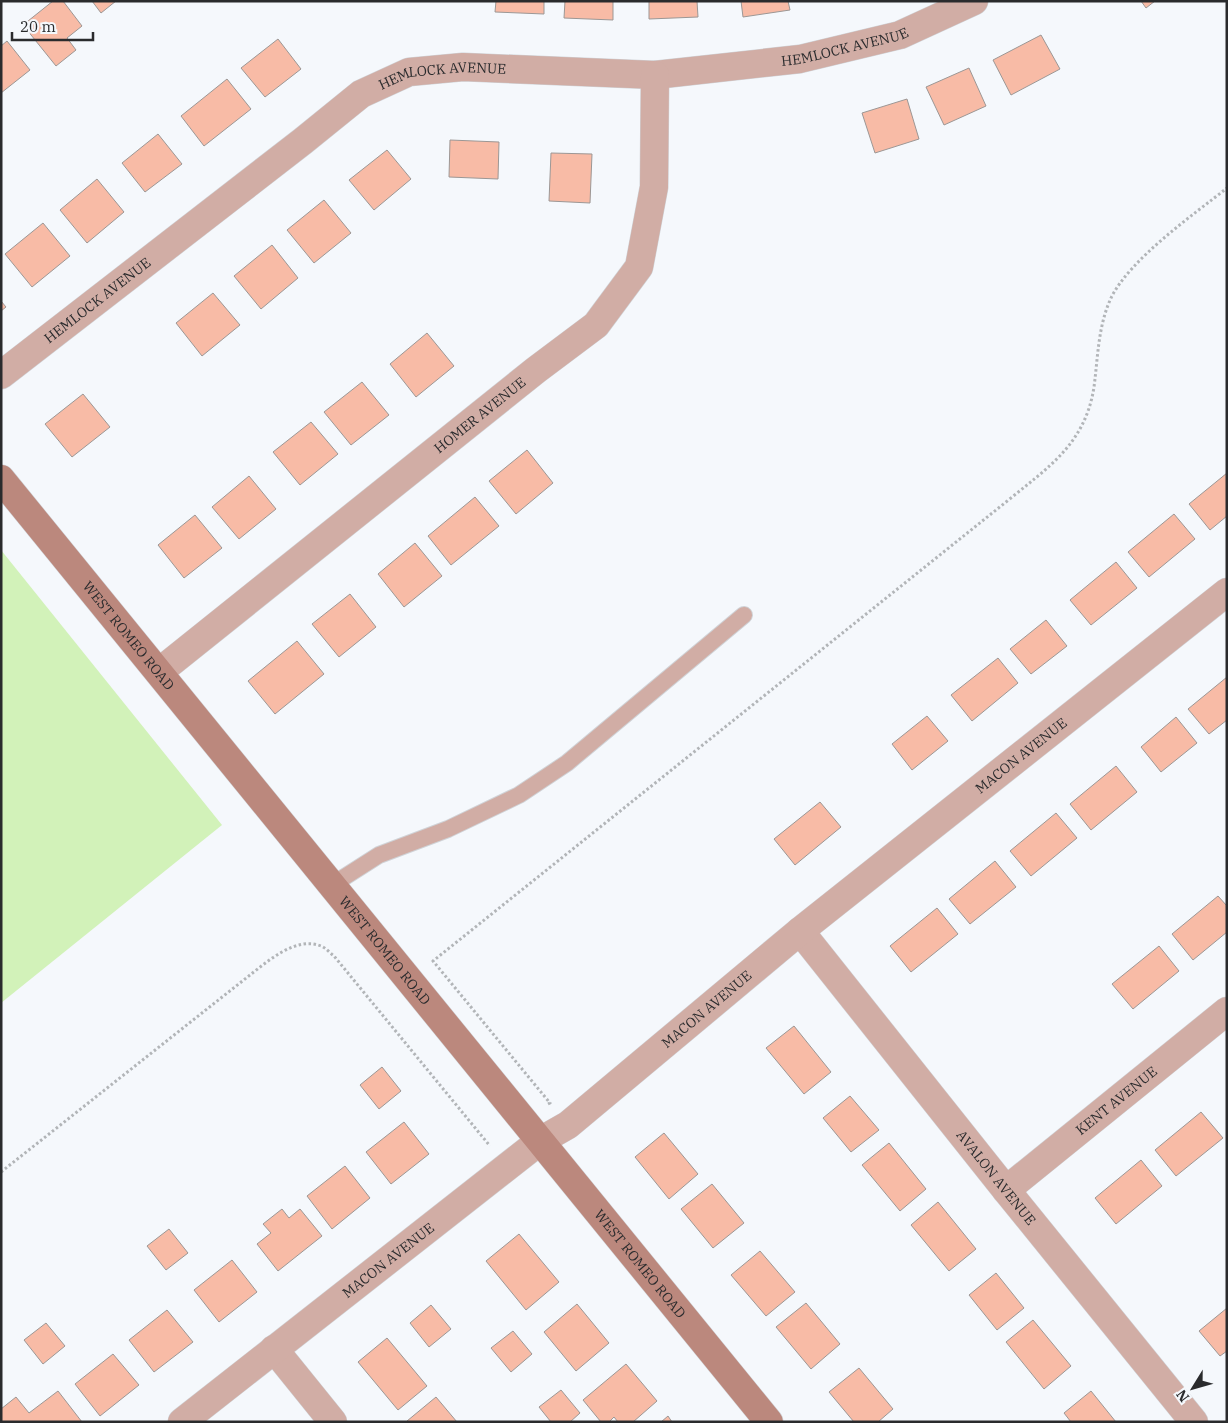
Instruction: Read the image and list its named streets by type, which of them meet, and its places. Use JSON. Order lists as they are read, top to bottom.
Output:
{
  "streets": {
    "main road": ["WEST ROMEO ROAD"],
    "street": [
      "HEMLOCK AVENUE",
      "HOMER AVENUE",
      "MACON AVENUE",
      "KENT AVENUE",
      "AVALON AVENUE"
    ]
  },
  "crossings": [
    ["HEMLOCK AVENUE", "HOMER AVENUE"],
    ["HOMER AVENUE", "WEST ROMEO ROAD"],
    ["WEST ROMEO ROAD", "MACON AVENUE"],
    ["MACON AVENUE", "AVALON AVENUE"],
    ["KENT AVENUE", "AVALON AVENUE"]
  ],
  "scale_bar": "20 m",
  "north": "bottom left"
}
